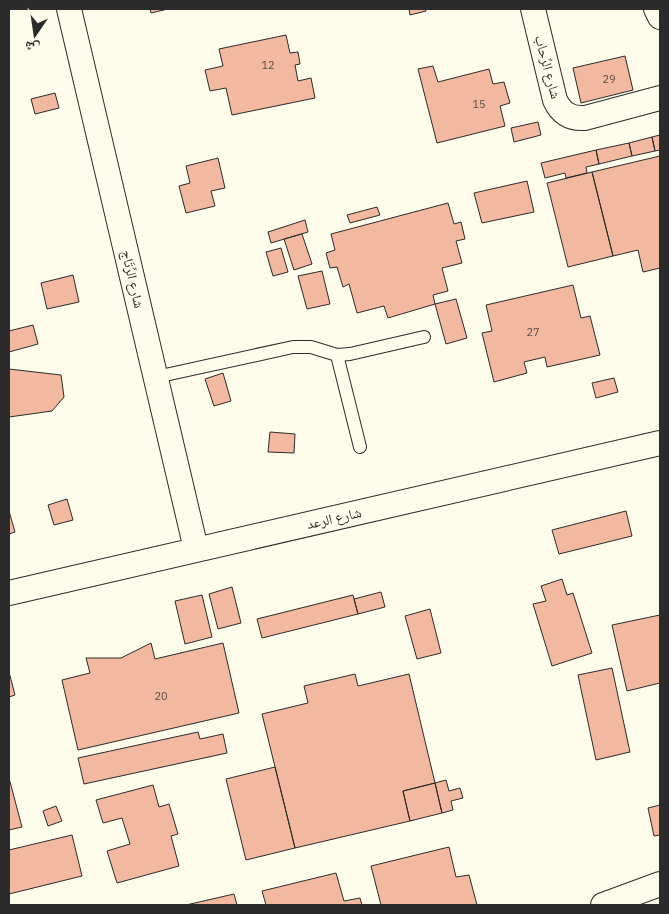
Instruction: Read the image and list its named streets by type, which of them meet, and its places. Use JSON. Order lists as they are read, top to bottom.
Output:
{
  "streets": {
    "street": ["شارع الرِّحاب", "شارع الرِّتَاج", "شارع الرعد"]
  },
  "crossings": [
    ["شارع الرِّتَاج", "شارع الرعد"]
  ],
  "house_numbers": [
    "12",
    "29",
    "15",
    "27",
    "20"
  ],
  "north": "bottom"
}
